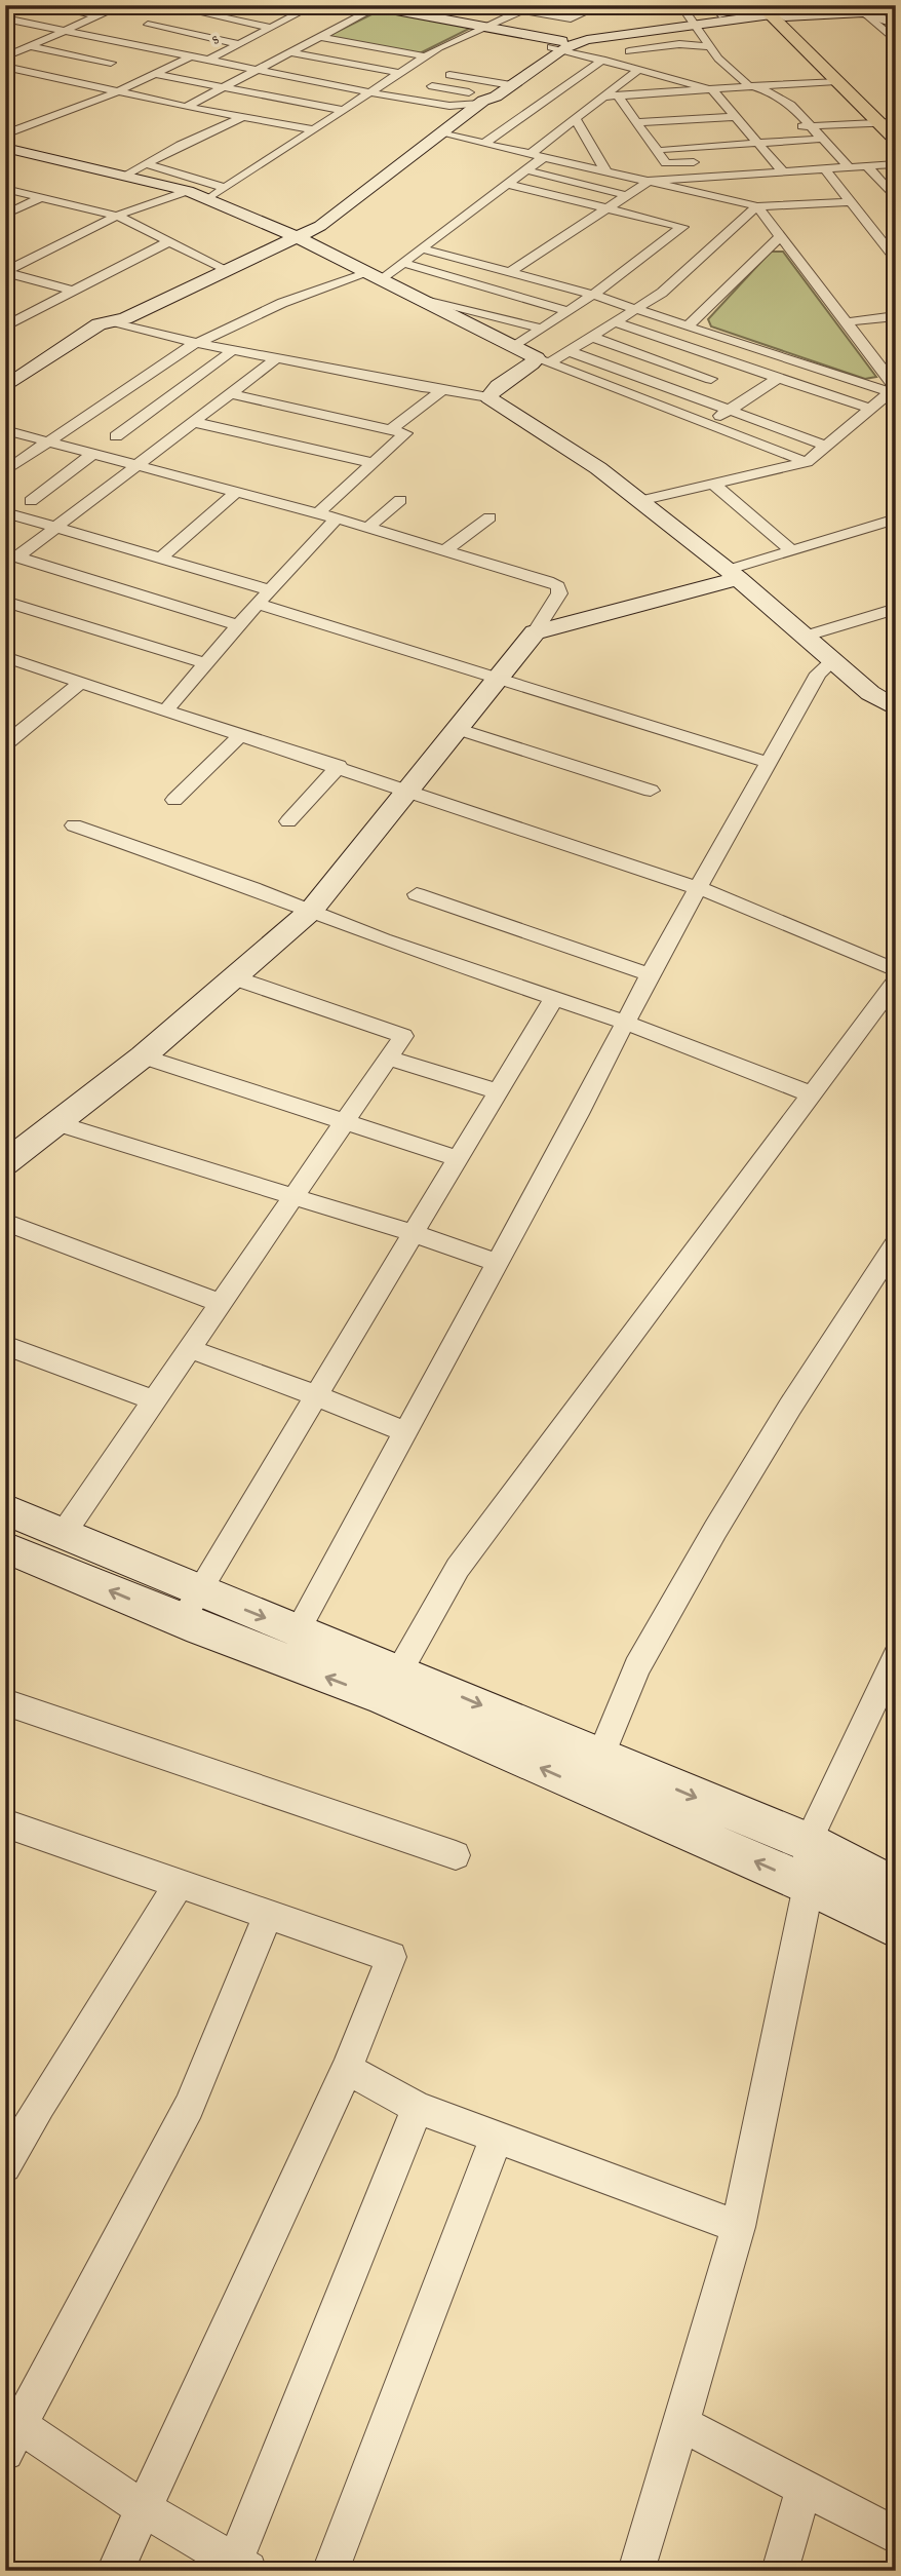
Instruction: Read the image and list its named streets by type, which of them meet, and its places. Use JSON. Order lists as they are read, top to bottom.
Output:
{
  "streets": {
    "street": ["s"]
  }
}
